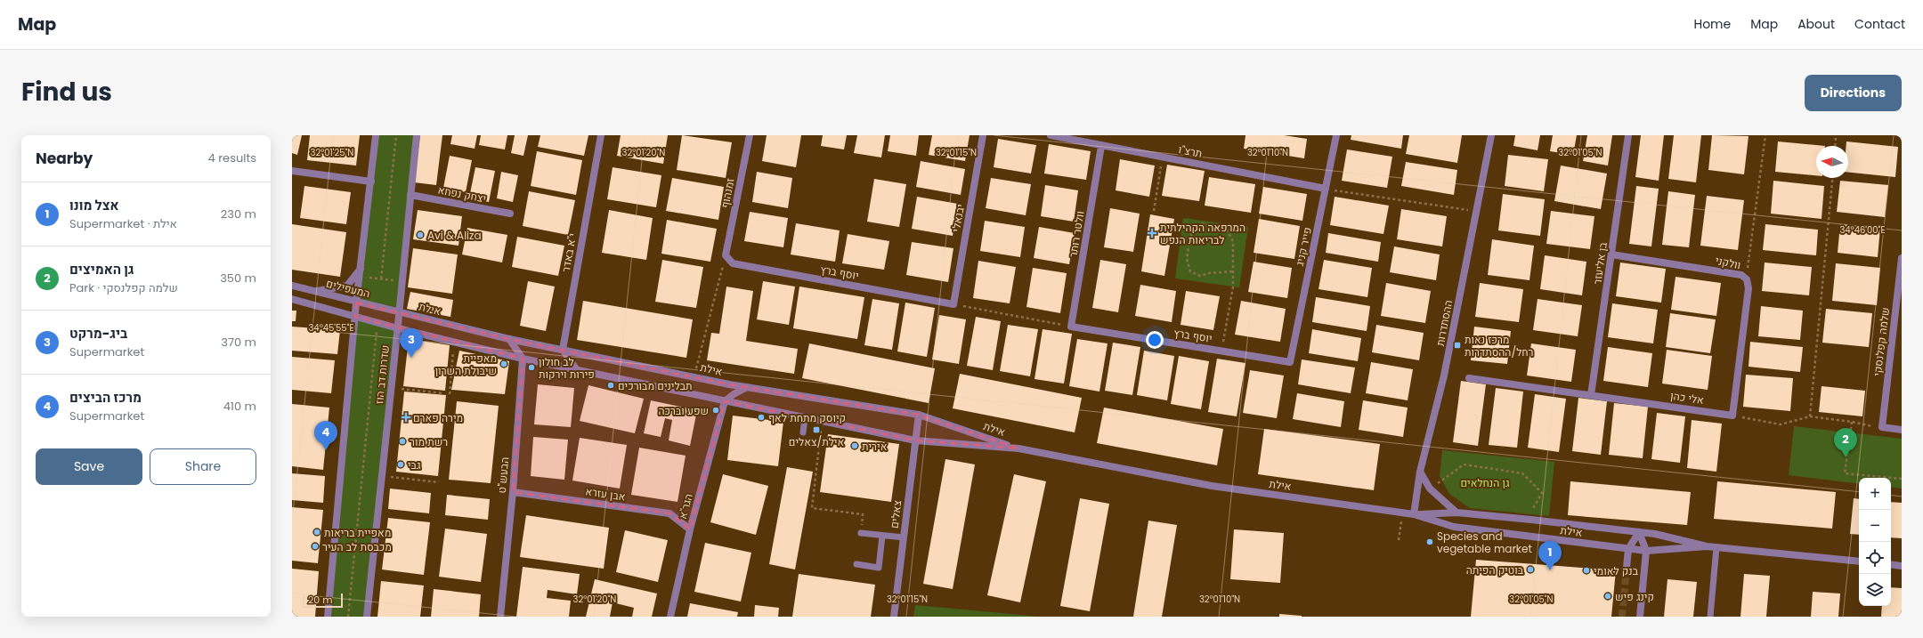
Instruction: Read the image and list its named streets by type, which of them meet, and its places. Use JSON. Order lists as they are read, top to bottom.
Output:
{
  "streets": {
    "street": [
      "תרצ\"ו",
      "זמנהוף",
      "יצחק נפחא",
      "יבנאלי",
      "וולטר רותר",
      "פייר קניג",
      "י\"א באדר",
      "וולקני",
      "בן אליעזר",
      "יוסף ברץ",
      "המעפילים",
      "אילת",
      "ההסתדרות",
      "שלמה קפלנסקי",
      "שדרות דב הוז",
      "אלי כהן",
      "הבעש\"ט",
      "אבן עזרא",
      "הגר\"א",
      "צאלים"
    ]
  },
  "crossings": [
    ["תרצ\"ו", "וולטר רותר"],
    ["תרצ\"ו", "פייר קניג"],
    ["זמנהוף", "יוסף ברץ"],
    ["יצחק נפחא", "שדרות דב הוז"],
    ["יבנאלי", "יוסף ברץ"],
    ["וולטר רותר", "יוסף ברץ"],
    ["פייר קניג", "יוסף ברץ"],
    ["י\"א באדר", "אילת"],
    ["וולקני", "בן אליעזר"],
    ["וולקני", "אלי כהן"],
    ["בן אליעזר", "אלי כהן"],
    ["המעפילים", "אילת"],
    ["המעפילים", "שדרות דב הוז"],
    ["אילת", "ההסתדרות"],
    ["אילת", "שדרות דב הוז"],
    ["אילת", "הבעש\"ט"],
    ["אילת", "הגר\"א"],
    ["אילת", "צאלים"],
    ["הבעש\"ט", "אבן עזרא"],
    ["אבן עזרא", "הגר\"א"]
  ],
  "parks": ["גן הנחלאים"],
  "places": {
    "health": ["המרפאה הקהילתית לבריאות הנפש", "מירה פארם"],
    "other": [
      "Avi & Aliza",
      "מאפיית שיבולת השרון",
      "לב חולון פירות וירקות",
      "תבלינים מבורכים",
      "שפע וברכה",
      "קיוסק מתחת לאף",
      "רשת מור",
      "אירית",
      "גבי",
      "מאפיית בריאות",
      "Species and vegetable market",
      "מכבסת לב העיר",
      "בוטיק הפיתה",
      "בנק לאומי",
      "קינג פיש"
    ],
    "transit": ["מרכז נאות רחל/ההסתדרות", "אילת/צאלים"]
  },
  "scale_bar": "20 m",
  "north": "left",
  "page": {
    "header": "Map",
    "nav": [
      "Home",
      "Map",
      "About",
      "Contact"
    ],
    "title": "Find us",
    "buttons": [
      "Directions",
      ["Save", "Share"]
    ],
    "heading": ["Nearby", "4 results"],
    "list": [
      {
        "mark": "1",
        "name": "אצל מונו",
        "note": "Supermarket · אילת",
        "value": "230 m"
      },
      {
        "mark": "2",
        "name": "גן האמיצים",
        "note": "Park · שלמה קפלנסקי",
        "value": "350 m"
      },
      {
        "mark": "3",
        "name": "ביג-מרקט",
        "note": "Supermarket",
        "value": "370 m"
      },
      {
        "mark": "4",
        "name": "מרכז הביצים",
        "note": "Supermarket",
        "value": "410 m"
      }
    ],
    "pins": [
      "3",
      "4",
      "2",
      "1"
    ],
    "map_buttons": ["+", "−"],
    "scale": "20 m"
  },
  "coordinates": [
    "32°01'25\"N",
    "32°01'20\"N",
    "32°01'15\"N",
    "32°01'10\"N",
    "32°01'05\"N",
    "34°46'00\"E",
    "34°45'55\"E"
  ]
}
